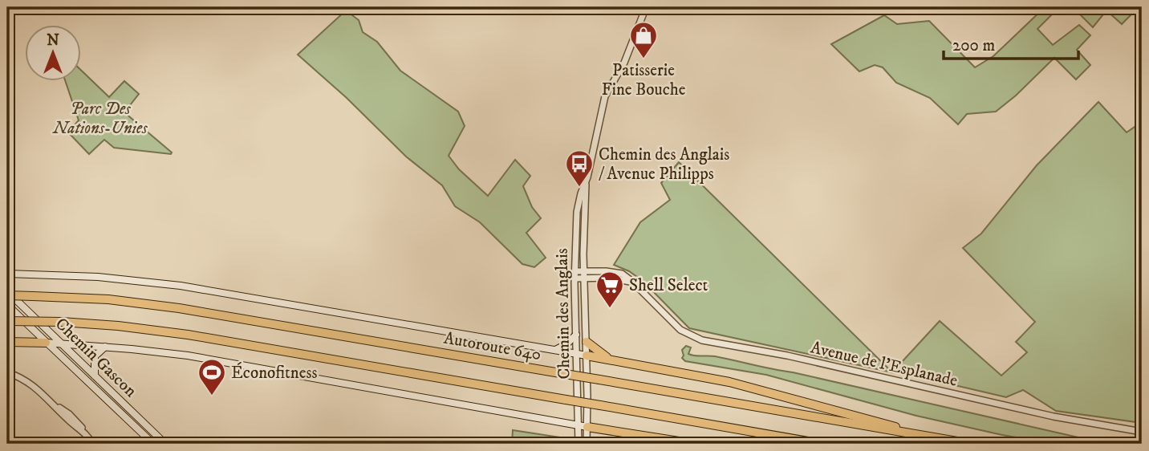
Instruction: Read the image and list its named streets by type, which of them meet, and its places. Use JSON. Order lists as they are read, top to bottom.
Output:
{
  "streets": {
    "highway": ["Autoroute 640"],
    "main road": ["Chemin Gascon"],
    "street": ["Chemin des Anglais", "Avenue de l'Esplanade"]
  },
  "crossings": [
    ["Chemin des Anglais", "Avenue de l'Esplanade"]
  ],
  "parks": ["Parc Des Nations-Unies"],
  "places": {
    "shop": ["Patisserie Fine Bouche"],
    "bus stop": ["Chemin des Anglais / Avenue Philipps"],
    "supermarket": ["Shell Select"],
    "sports": ["Éconofitness"]
  },
  "scale_bar": "200 m",
  "north": "top"
}
